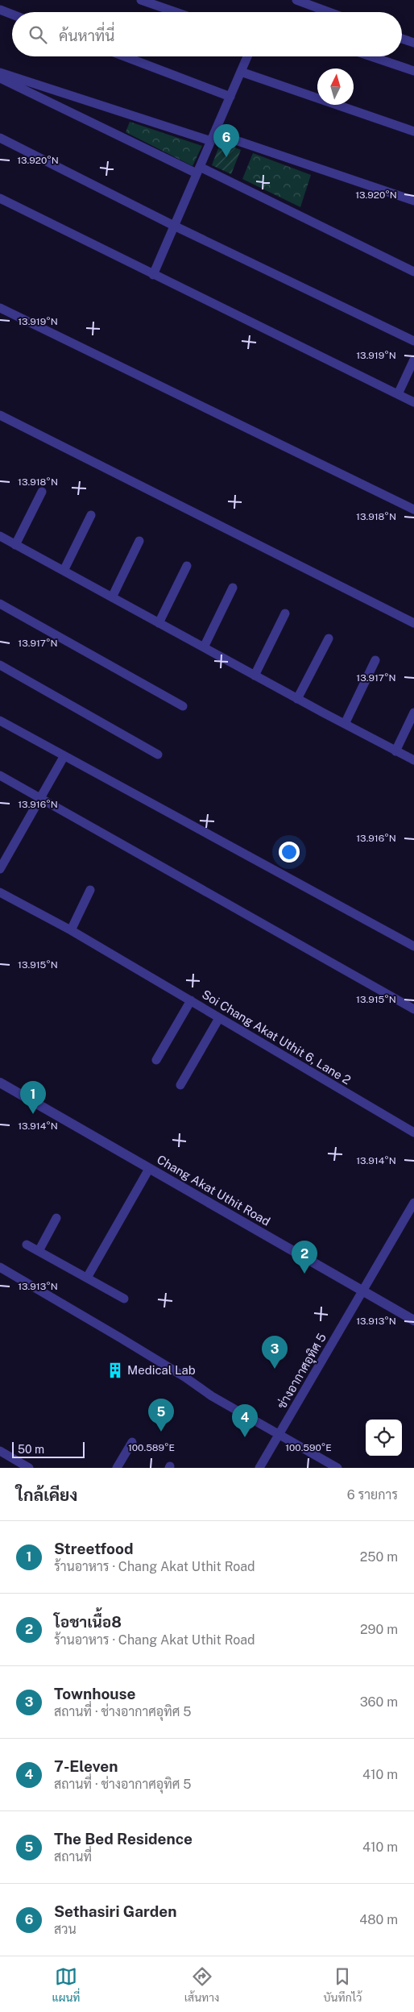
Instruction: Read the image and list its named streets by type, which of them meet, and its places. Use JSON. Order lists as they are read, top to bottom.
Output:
{
  "streets": {
    "street": ["Soi Chang Akat Uthit 6, Lane 2", "Chang Akat Uthit Road", "ช่างอากาศอุทิศ 5"]
  },
  "crossings": [
    ["Chang Akat Uthit Road", "ช่างอากาศอุทิศ 5"]
  ],
  "places": {
    "building": ["Medical Lab"]
  },
  "scale_bar": "50 m",
  "north": "top",
  "page": {
    "search": "ค้นหาที่นี่",
    "pins": [
      "6",
      "1",
      "2",
      "3",
      "5",
      "4"
    ],
    "scale": "50 m",
    "heading": ["ใกล้เคียง", "6 รายการ"],
    "list": [
      {
        "mark": "1",
        "name": "Streetfood",
        "note": "ร้านอาหาร · Chang Akat Uthit Road",
        "value": "250 m"
      },
      {
        "mark": "2",
        "name": "โอชาเนื้อ8",
        "note": "ร้านอาหาร · Chang Akat Uthit Road",
        "value": "290 m"
      },
      {
        "mark": "3",
        "name": "Townhouse",
        "note": "สถานที่ · ช่างอากาศอุทิศ 5",
        "value": "360 m"
      },
      {
        "mark": "4",
        "name": "7-Eleven",
        "note": "สถานที่ · ช่างอากาศอุทิศ 5",
        "value": "410 m"
      },
      {
        "mark": "5",
        "name": "The Bed Residence",
        "note": "สถานที่",
        "value": "410 m"
      },
      {
        "mark": "6",
        "name": "Sethasiri Garden",
        "note": "สวน",
        "value": "480 m"
      }
    ],
    "nav": ["แผนที่", "เส้นทาง", "บันทึกไว้"]
  },
  "coordinates": [
    "13.920°N",
    "13.919°N",
    "13.918°N",
    "13.917°N",
    "13.916°N",
    "13.915°N",
    "13.914°N",
    "13.913°N",
    "100.589°E",
    "100.590°E"
  ]
}
